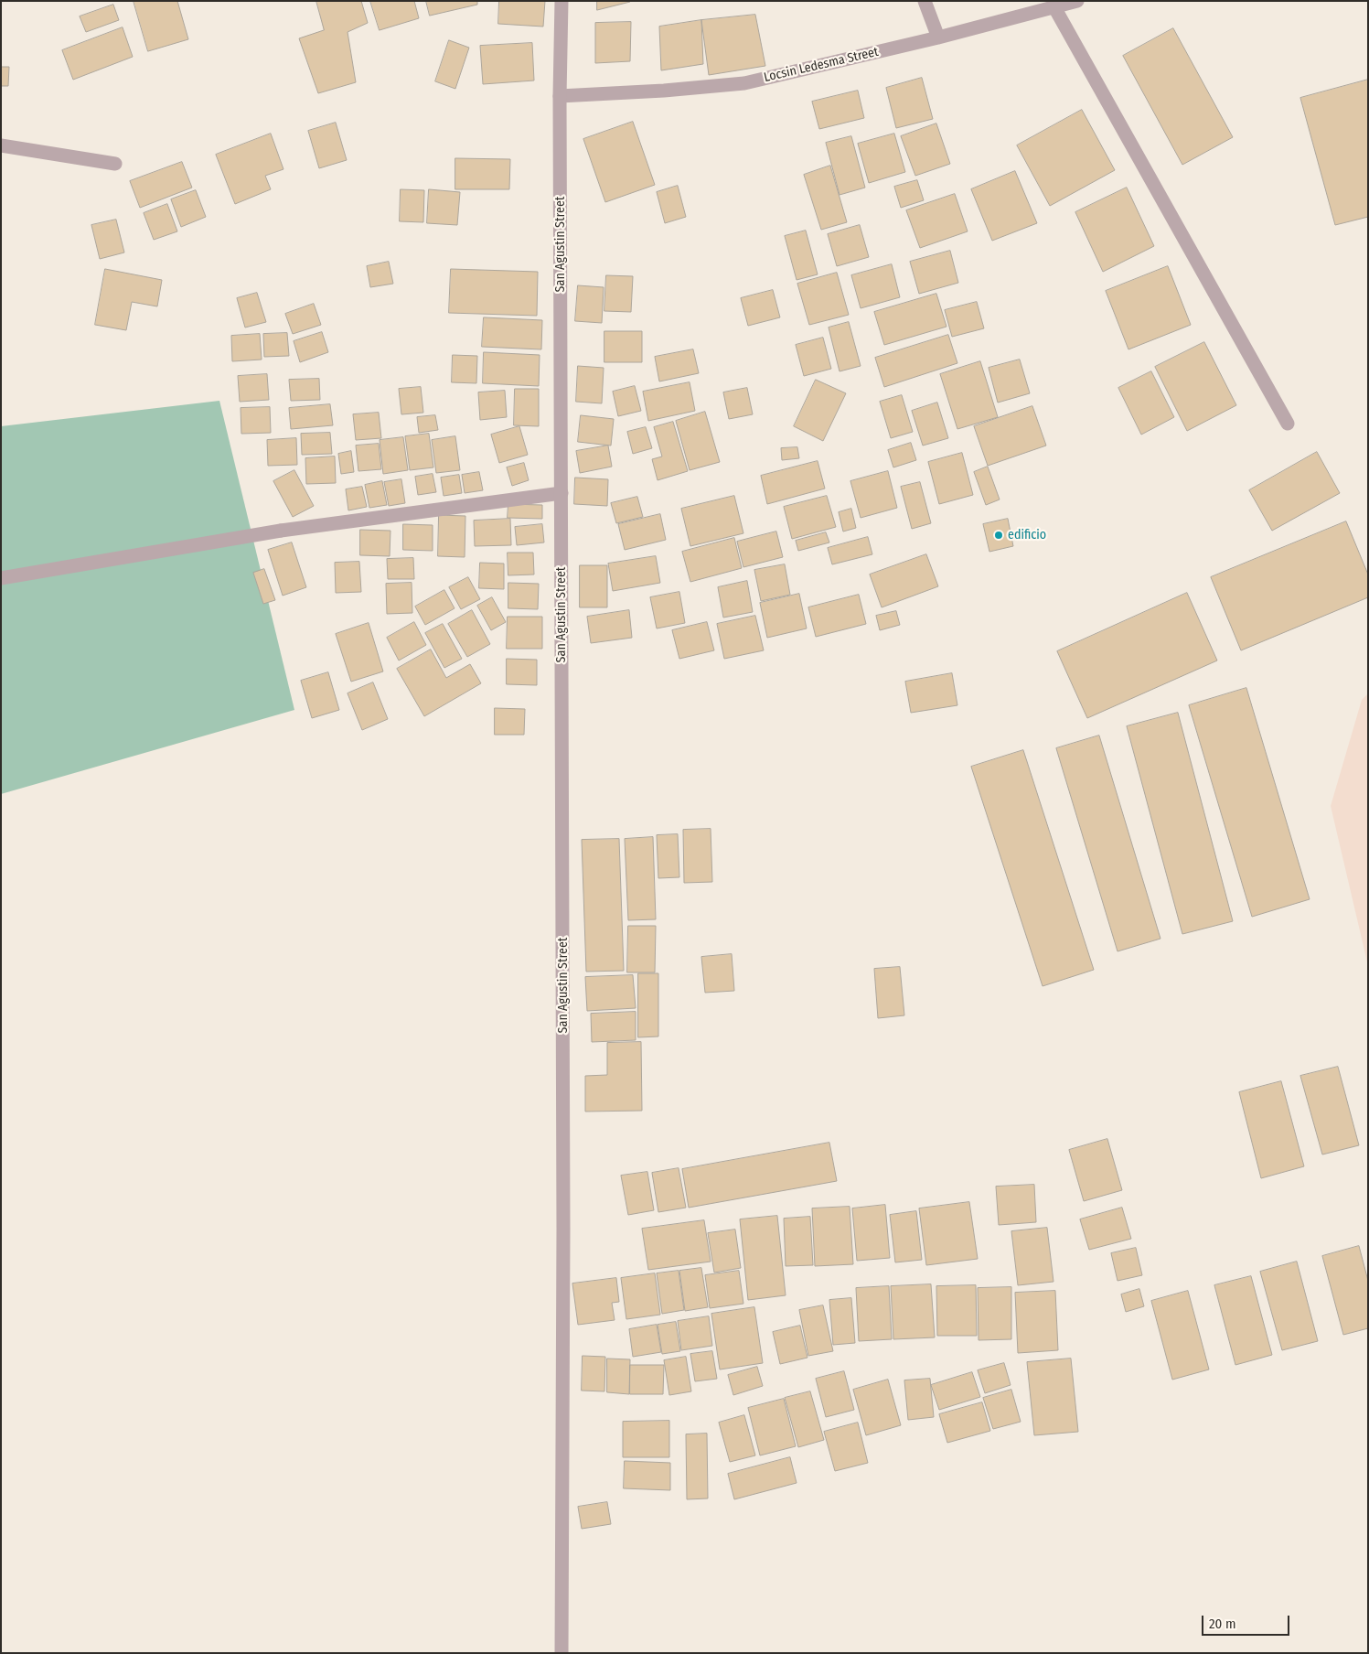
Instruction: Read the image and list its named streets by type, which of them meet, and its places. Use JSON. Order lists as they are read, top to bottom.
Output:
{
  "streets": {
    "street": ["Locsin Ledesma Street", "San Agustin Street"]
  },
  "crossings": [
    ["Locsin Ledesma Street", "San Agustin Street"]
  ],
  "places": ["edificio"],
  "scale_bar": "20 m"
}
